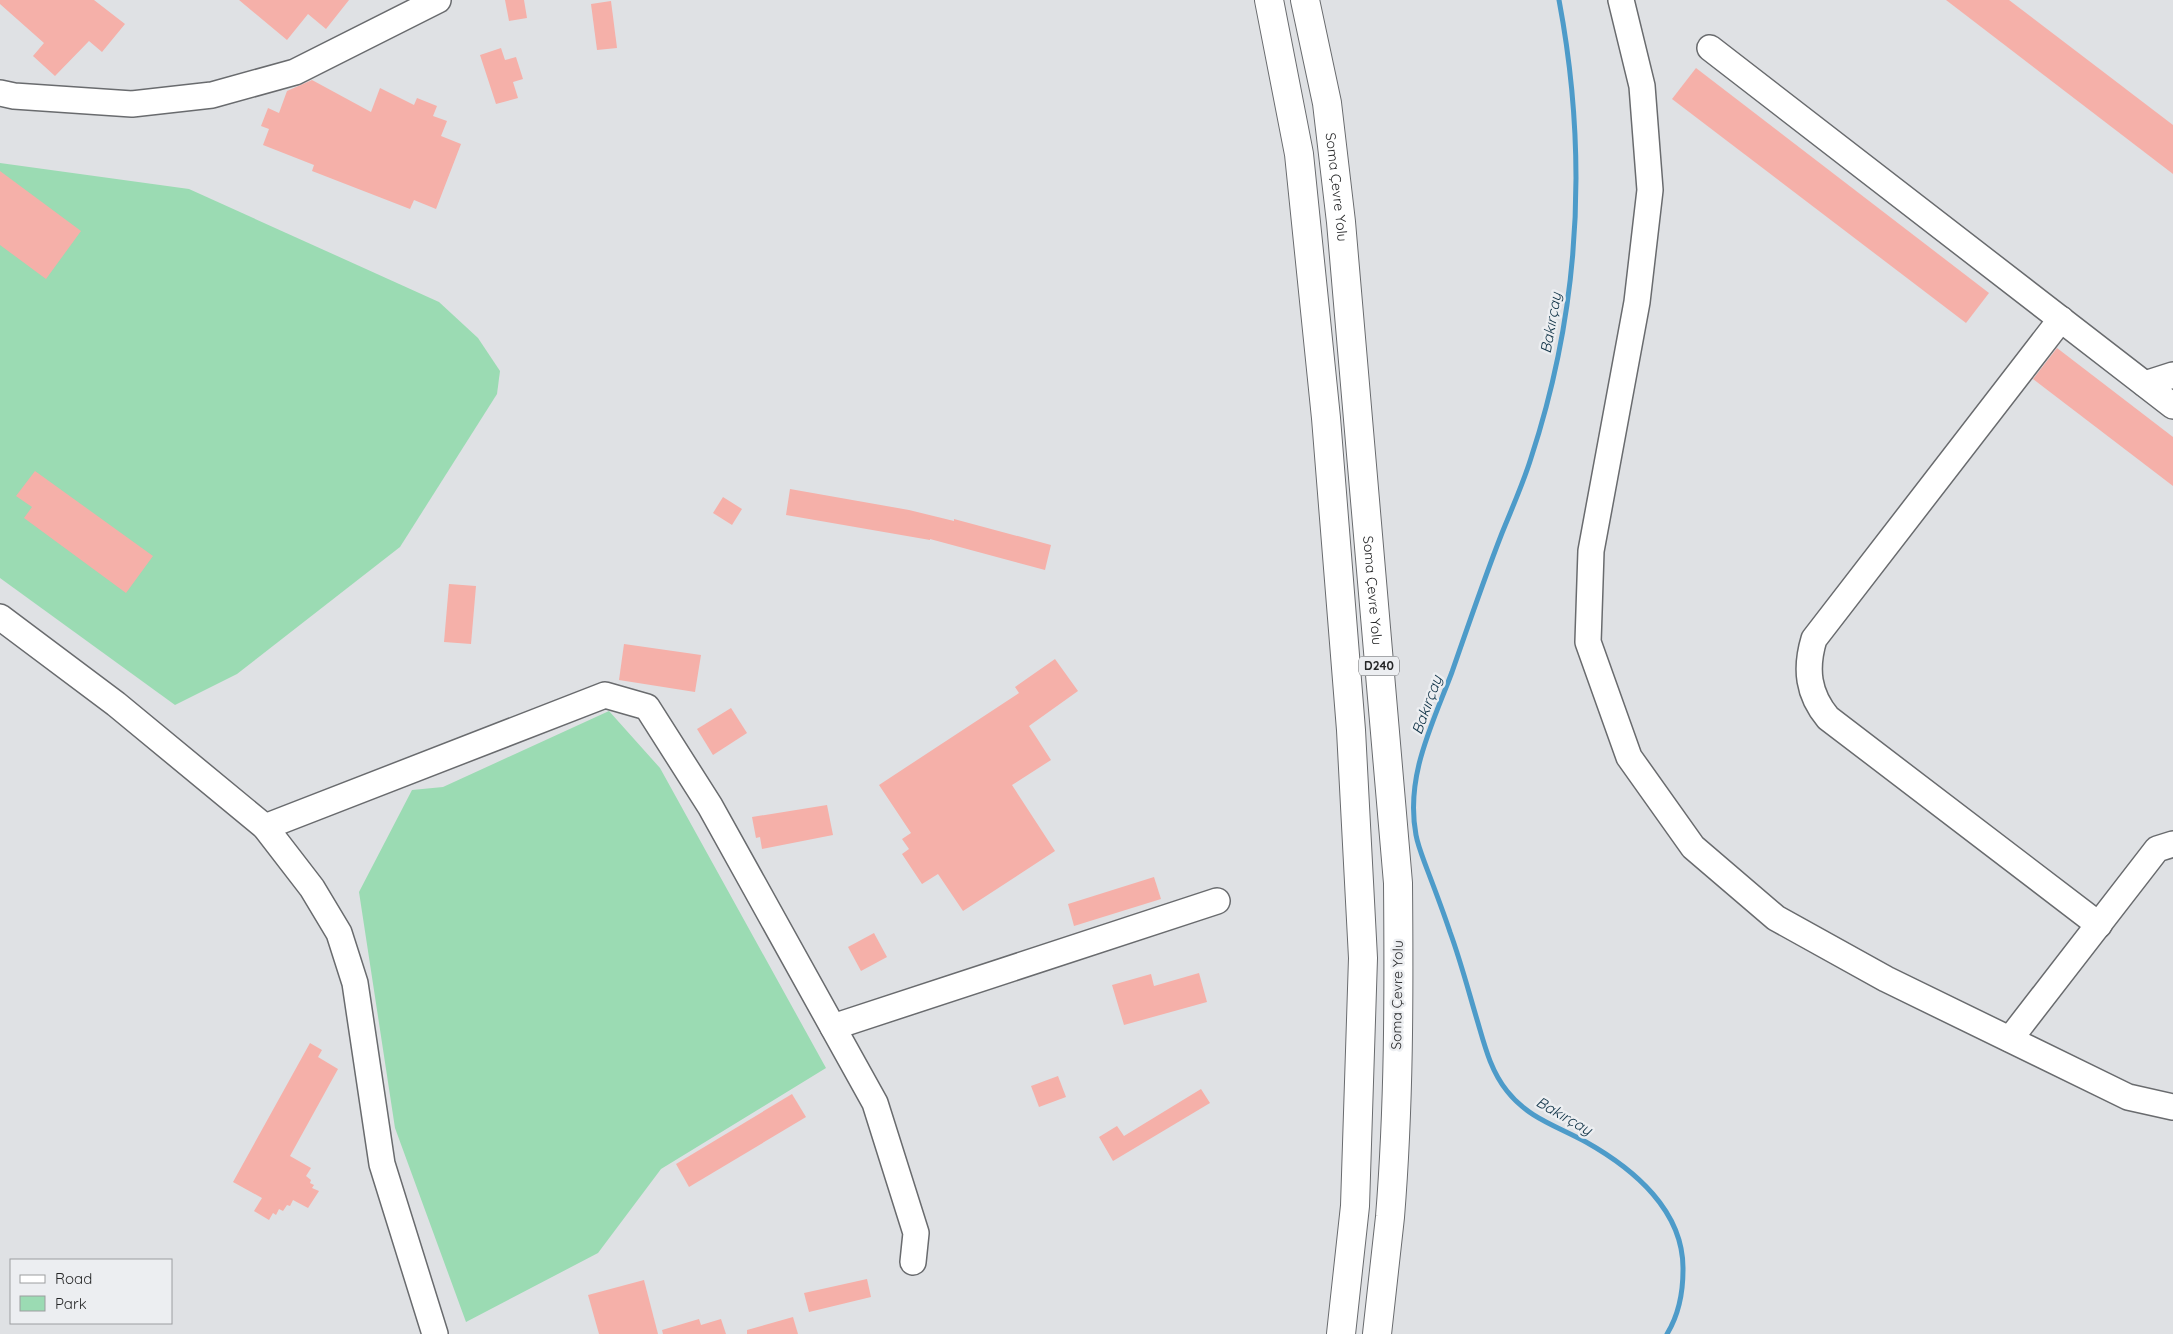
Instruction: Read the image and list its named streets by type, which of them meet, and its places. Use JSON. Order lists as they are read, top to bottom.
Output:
{
  "streets": {
    "highway": ["Soma Çevre Yolu", "D240"]
  },
  "water": ["Bakırçay"],
  "legend": ["Road", "Park"]
}
